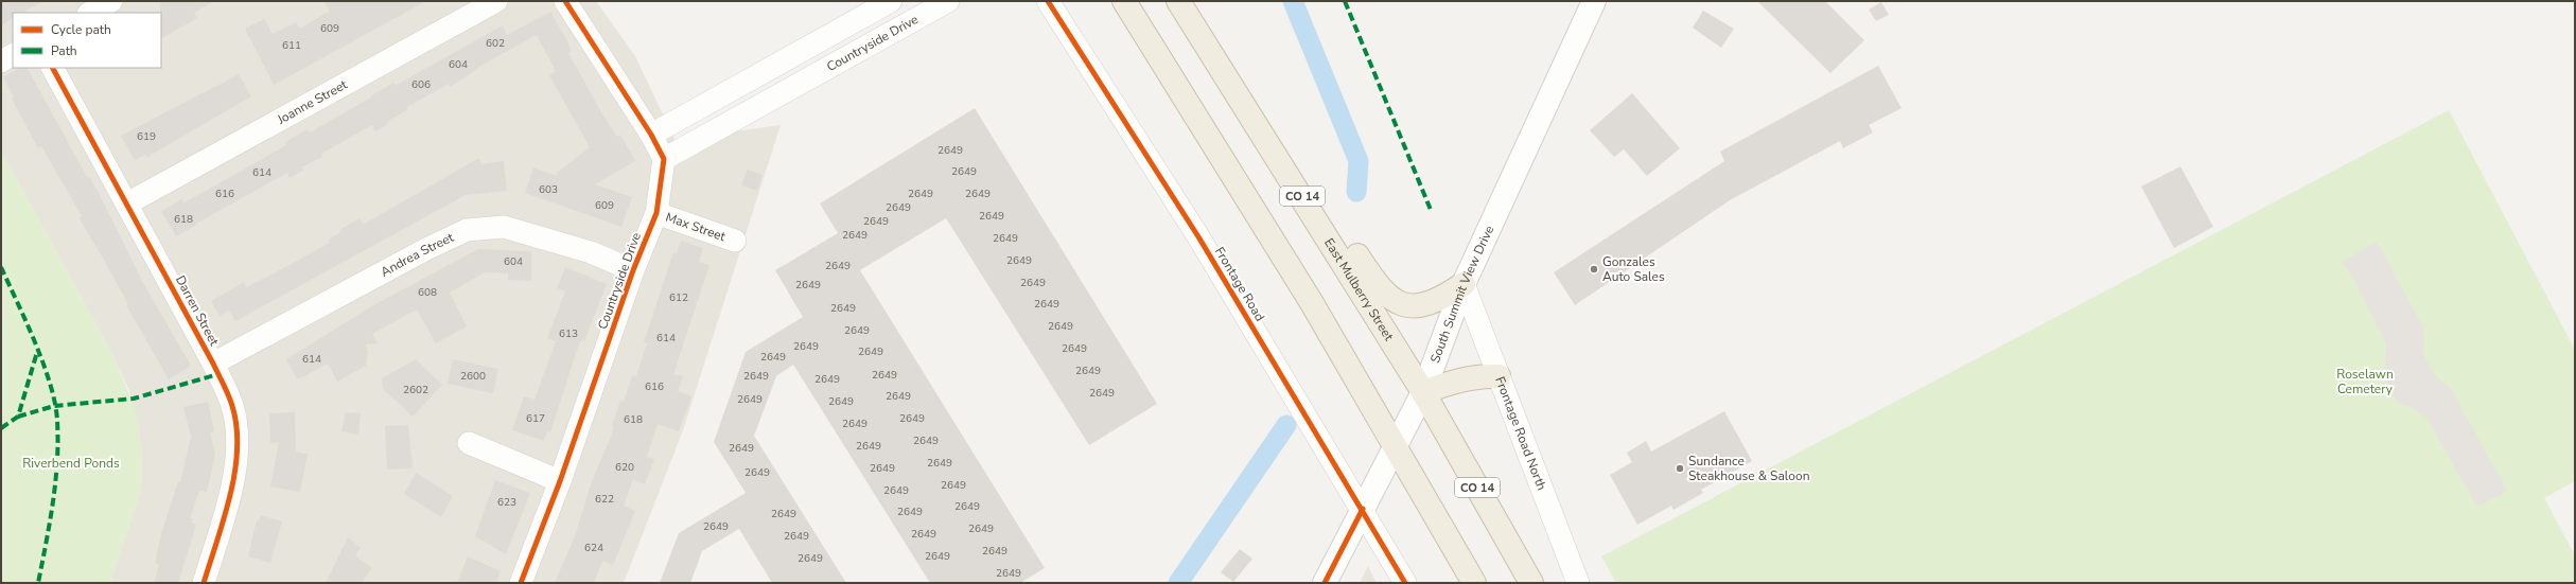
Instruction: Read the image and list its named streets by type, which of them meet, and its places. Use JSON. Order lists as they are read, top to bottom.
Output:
{
  "streets": {
    "highway": ["CO 14", "East Mulberry Street"],
    "street": [
      "Countryside Drive",
      "Joanne Street",
      "Max Street",
      "Andrea Street",
      "Frontage Road",
      "South Summit View Drive",
      "Darren Street",
      "Frontage Road North"
    ]
  },
  "crossings": [
    ["Countryside Drive", "Max Street"],
    ["Countryside Drive", "Andrea Street"],
    ["Joanne Street", "Darren Street"],
    ["Andrea Street", "Darren Street"],
    ["Frontage Road", "South Summit View Drive"],
    ["East Mulberry Street", "South Summit View Drive"],
    ["South Summit View Drive", "Frontage Road North"]
  ],
  "parks": ["Roselawn Cemetery", "Riverbend Ponds"],
  "places": ["Gonzales Auto Sales", "Sundance Steakhouse & Saloon"],
  "house_numbers": [
    "609",
    "602",
    "611",
    "604",
    "606",
    "619",
    "2649",
    "2649",
    "614",
    "603",
    "616",
    "2649",
    "2649",
    "609",
    "2649",
    "2649",
    "618",
    "2649",
    "2649",
    "2649",
    "2649",
    "604",
    "2649",
    "2649",
    "2649",
    "608",
    "612",
    "2649",
    "2649",
    "2649",
    "2649",
    "613",
    "614",
    "2649",
    "2649",
    "2649",
    "2649",
    "614",
    "2649",
    "2649",
    "2600",
    "2649",
    "2649",
    "616",
    "2602",
    "2649",
    "2649",
    "2649",
    "2649",
    "617",
    "2649",
    "618",
    "2649",
    "2649",
    "2649",
    "2649",
    "2649",
    "620",
    "2649",
    "2649",
    "2649",
    "2649",
    "622",
    "623",
    "2649",
    "2649",
    "2649",
    "2649",
    "2649",
    "2649",
    "2649",
    "624",
    "2649",
    "2649",
    "2649",
    "2649"
  ],
  "legend": ["Cycle path", "Path"]
}
